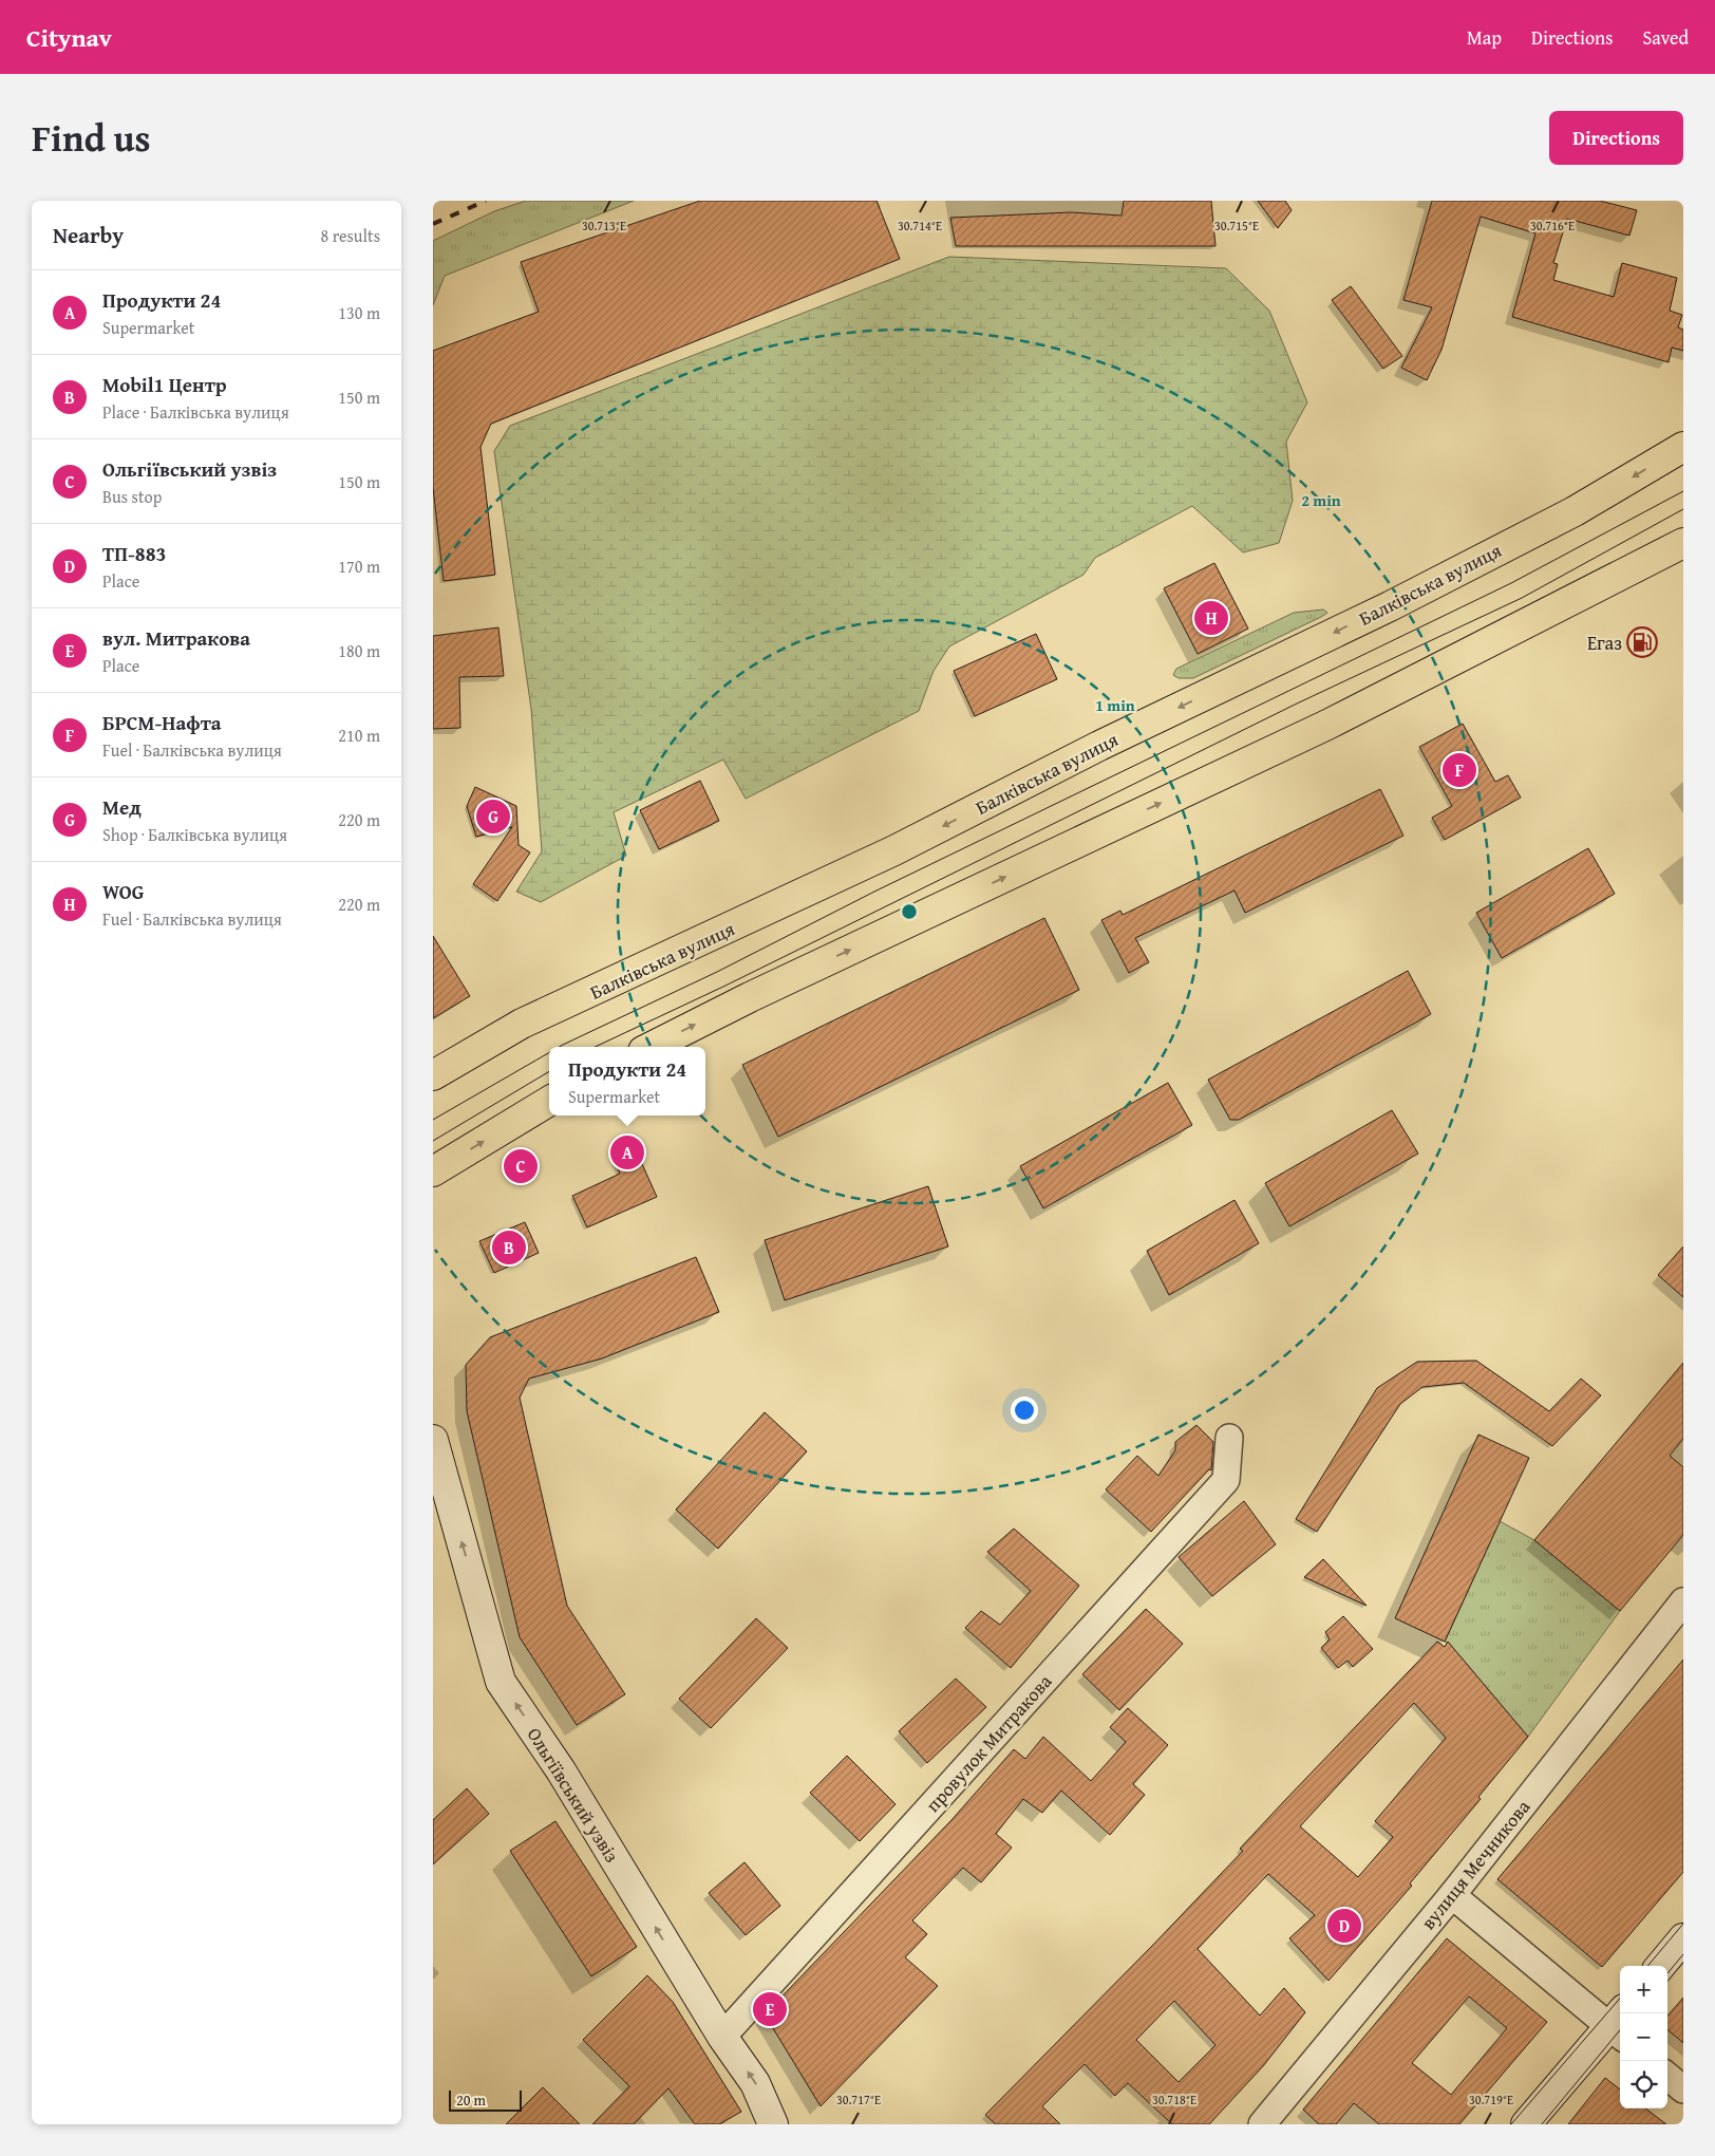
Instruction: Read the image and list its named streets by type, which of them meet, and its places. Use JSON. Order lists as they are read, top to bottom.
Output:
{
  "streets": {
    "main road": ["Балківська вулиця"],
    "street": ["провулок Митракова", "Ольгіївський узвіз", "вулиця Мечникова"]
  },
  "crossings": [
    ["провулок Митракова", "Ольгіївський узвіз"]
  ],
  "one_way": ["Ольгіївський узвіз"],
  "places": {
    "fuel station": ["Егаз"]
  },
  "scale_bar": "20 m",
  "page": {
    "header": "Citynav",
    "nav": ["Map", "Directions", "Saved"],
    "title": "Find us",
    "buttons": "Directions",
    "heading": ["Nearby", "8 results"],
    "list": [
      {
        "mark": "A",
        "name": "Продукти 24",
        "note": "Supermarket",
        "value": "130 m"
      },
      {
        "mark": "B",
        "name": "Mobil1 Центр",
        "note": "Place · Балківська вулиця",
        "value": "150 m"
      },
      {
        "mark": "C",
        "name": "Ольгіївський узвіз",
        "note": "Bus stop",
        "value": "150 m"
      },
      {
        "mark": "D",
        "name": "ТП-883",
        "note": "Place",
        "value": "170 m"
      },
      {
        "mark": "E",
        "name": "вул. Митракова",
        "note": "Place",
        "value": "180 m"
      },
      {
        "mark": "F",
        "name": "БРСМ-Нафта",
        "note": "Fuel · Балківська вулиця",
        "value": "210 m"
      },
      {
        "mark": "G",
        "name": "Мед",
        "note": "Shop · Балківська вулиця",
        "value": "220 m"
      },
      {
        "mark": "H",
        "name": "WOG",
        "note": "Fuel · Балківська вулиця",
        "value": "220 m"
      }
    ],
    "pins": [
      "H",
      "F",
      "G",
      "A",
      "C",
      "B",
      "D",
      "E"
    ],
    "popup": ["Продукти 24", "Supermarket"],
    "map_buttons": ["+", "−"],
    "scale": "20 m"
  },
  "coordinates": [
    "30.713°E",
    "30.714°E",
    "30.715°E",
    "30.716°E",
    "30.717°E",
    "30.718°E",
    "30.719°E"
  ],
  "rings": ["2 min", "1 min"]
}
